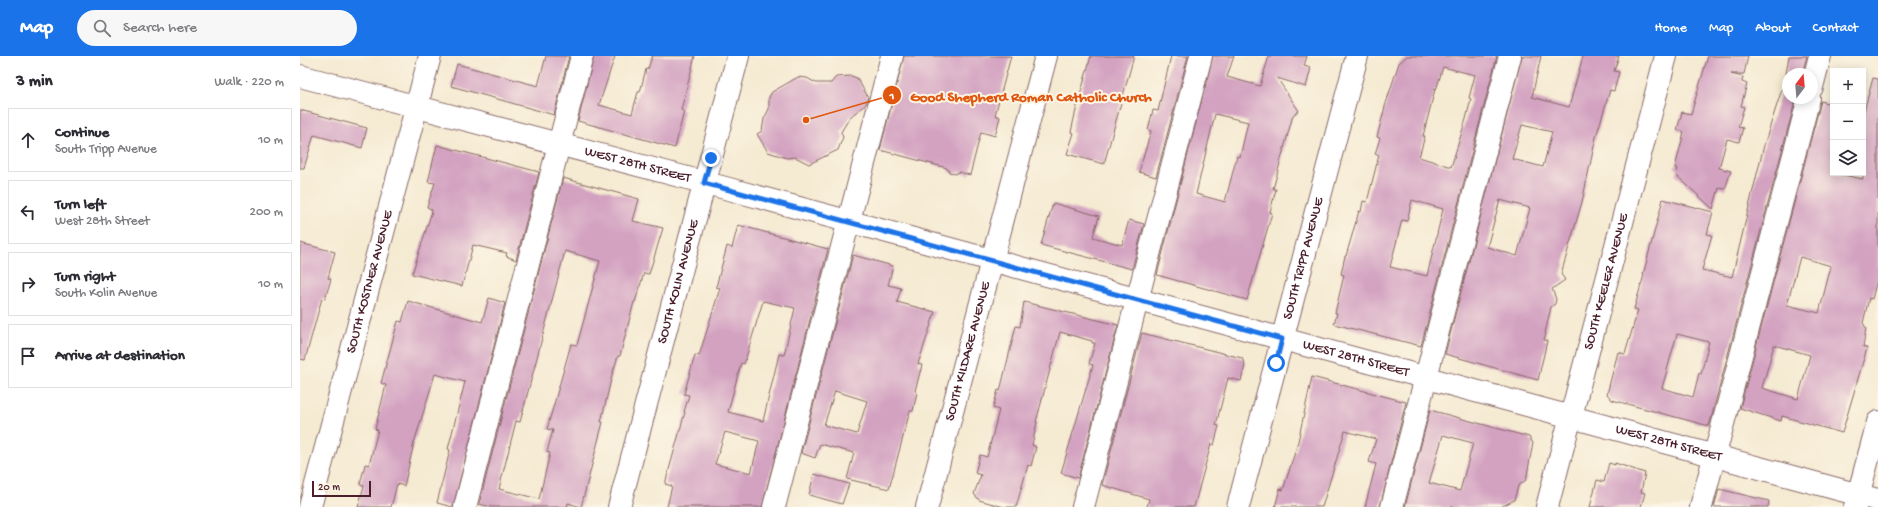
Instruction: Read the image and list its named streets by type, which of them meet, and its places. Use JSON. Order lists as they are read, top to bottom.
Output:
{
  "streets": {
    "street": [
      "WEST 28TH STREET",
      "SOUTH TRIPP AVENUE",
      "SOUTH KOLIN AVENUE",
      "SOUTH KEELER AVENUE",
      "SOUTH KOSTNER AVENUE",
      "SOUTH KILDARE AVENUE"
    ]
  },
  "crossings": [
    ["WEST 28TH STREET", "SOUTH TRIPP AVENUE"],
    ["WEST 28TH STREET", "SOUTH KOLIN AVENUE"],
    ["WEST 28TH STREET", "SOUTH KEELER AVENUE"],
    ["WEST 28TH STREET", "SOUTH KOSTNER AVENUE"],
    ["WEST 28TH STREET", "SOUTH KILDARE AVENUE"]
  ],
  "places": ["Good Shepherd Roman Catholic Church"],
  "scale_bar": "20 m",
  "north": "top",
  "page": {
    "header": "Map",
    "search": "Search here",
    "nav": [
      "Home",
      "Map",
      "About",
      "Contact"
    ],
    "heading": ["3 min", "Walk · 220 m"],
    "map_buttons": ["+", "−"],
    "list": [
      ["Continue", "South Tripp Avenue", "10 m"],
      ["Turn left", "West 28th Street", "200 m"],
      ["Turn right", "South Kolin Avenue", "10 m"],
      "Arrive at destination"
    ],
    "scale": "20 m"
  }
}
